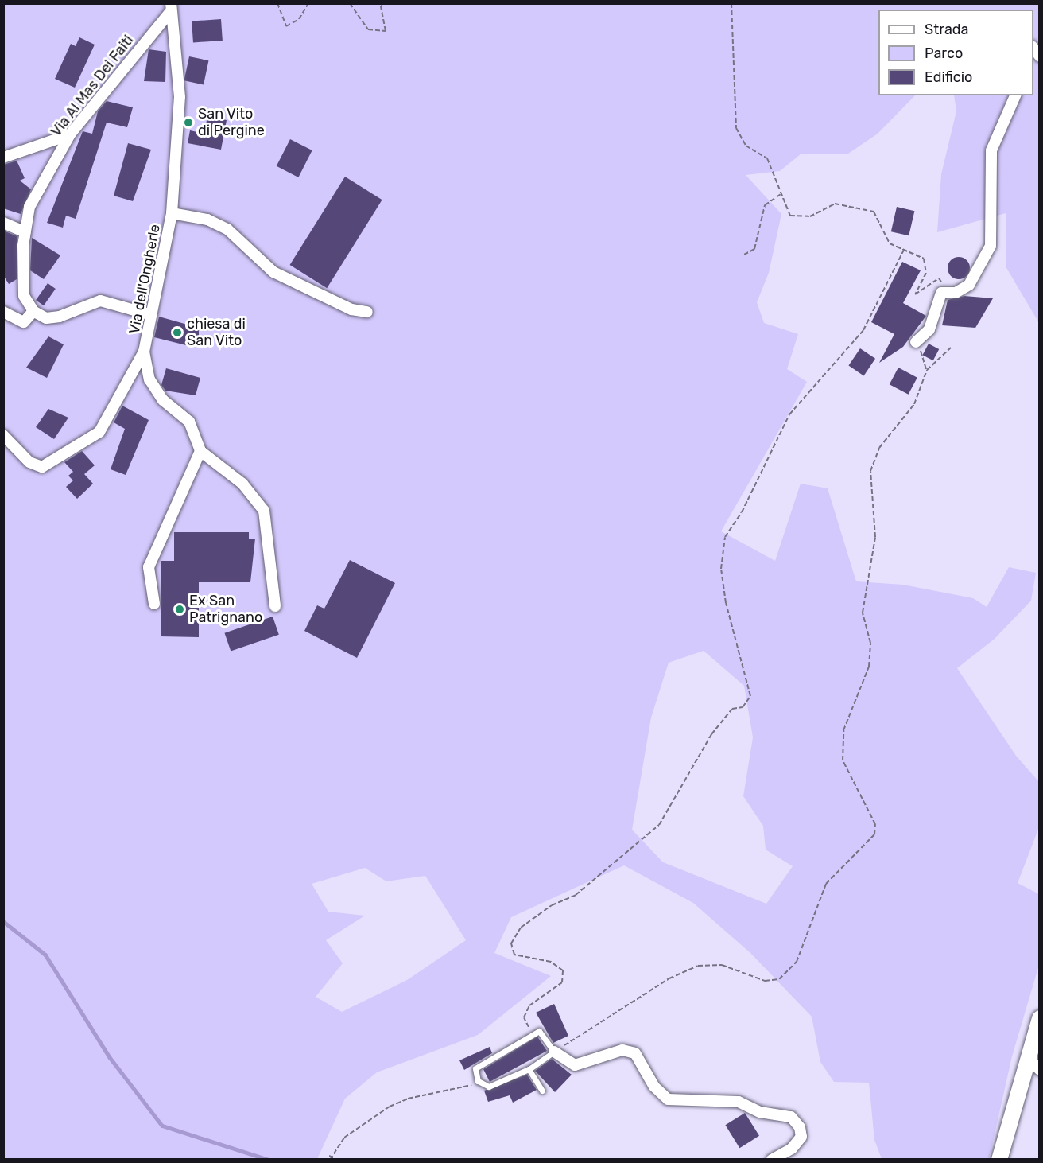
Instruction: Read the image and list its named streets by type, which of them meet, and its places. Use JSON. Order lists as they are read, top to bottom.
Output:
{
  "streets": {
    "street": ["Via Al Mas Dei Faiti", "Via dell'Ongherle"]
  },
  "crossings": [
    ["Via Al Mas Dei Faiti", "Via dell'Ongherle"]
  ],
  "places": ["San Vito di Pergine", "chiesa di San Vito", "Ex San Patrignano"],
  "legend": ["Strada", "Parco", "Edificio"]
}
